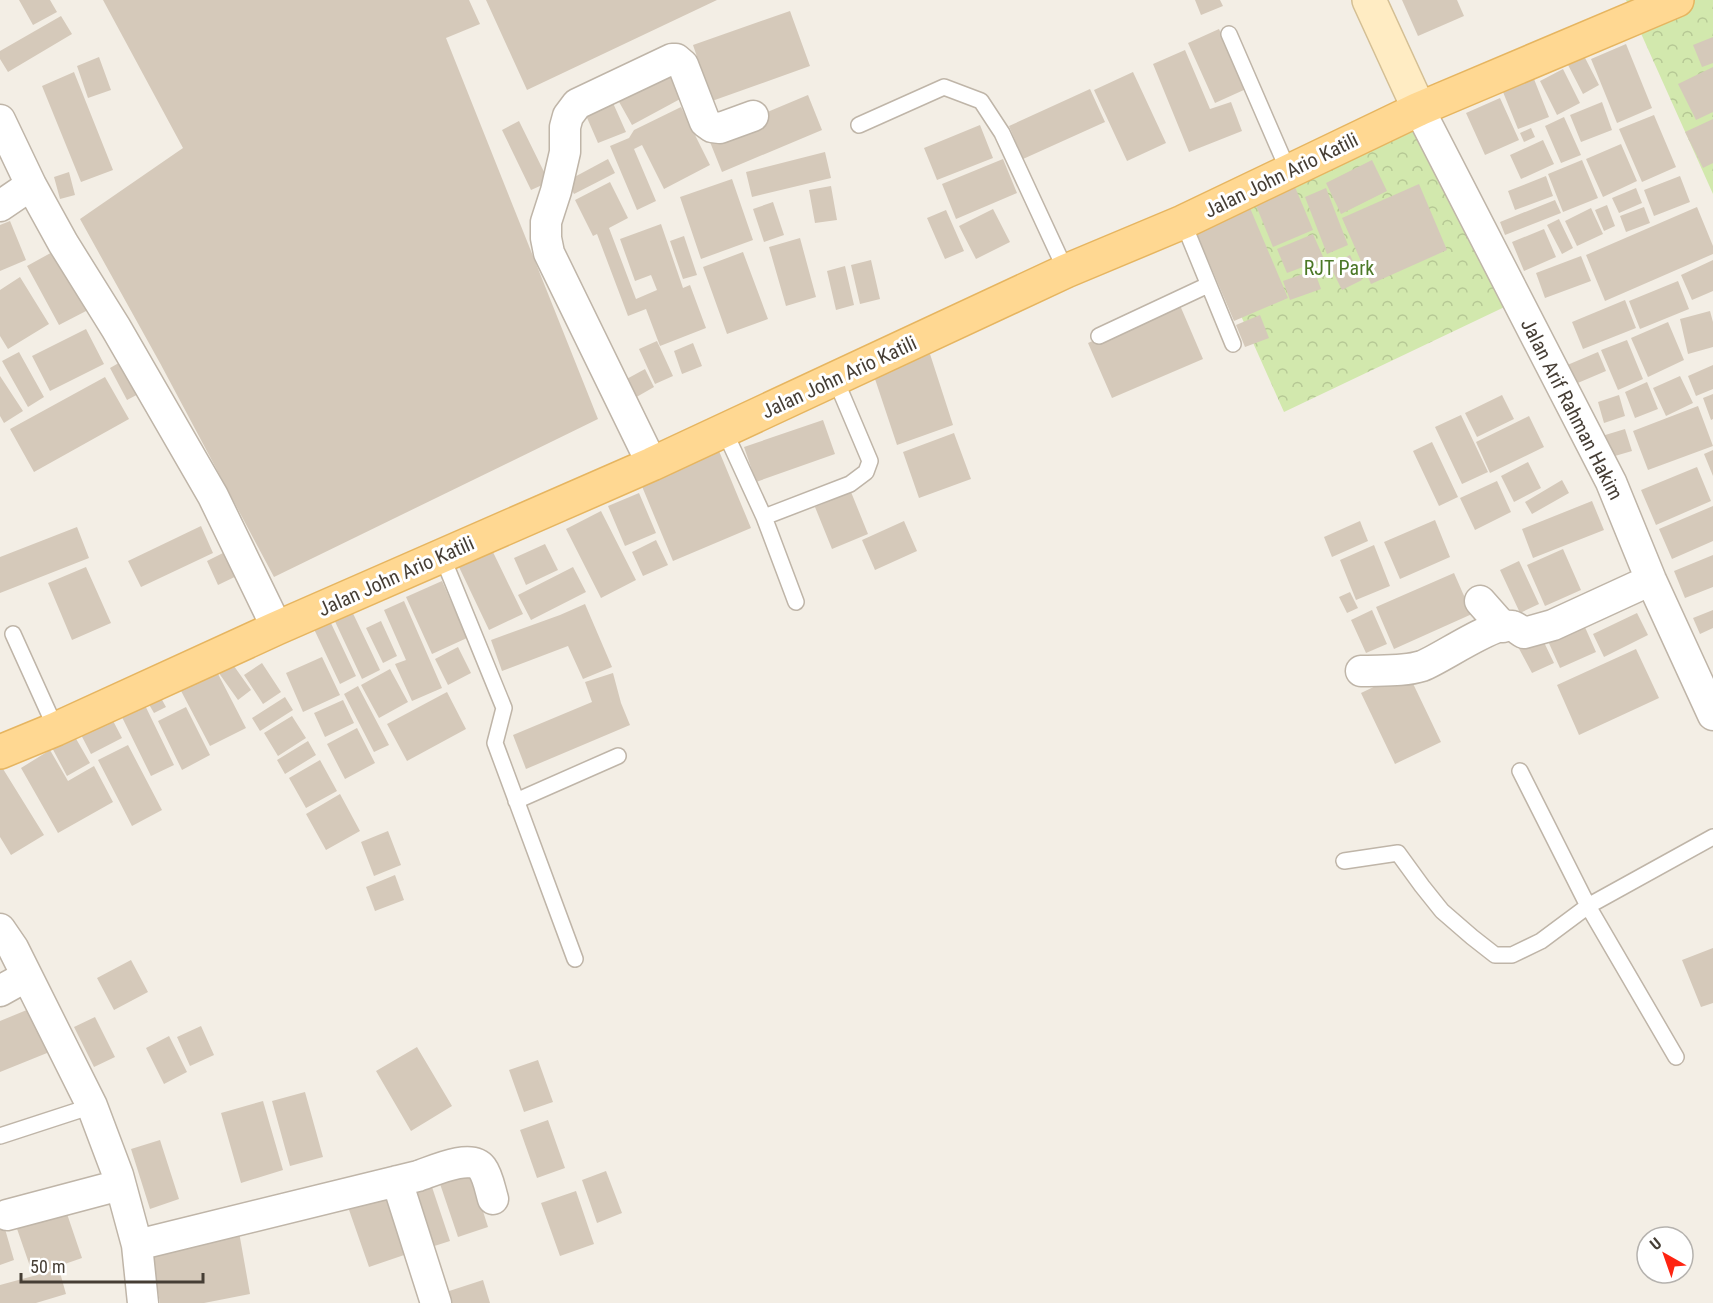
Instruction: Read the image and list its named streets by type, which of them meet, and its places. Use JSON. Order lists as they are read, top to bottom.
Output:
{
  "streets": {
    "main road": ["Jalan John Ario Katili"],
    "street": ["Jalan Arif Rahman Hakim"]
  },
  "crossings": [
    ["Jalan John Ario Katili", "Jalan Arif Rahman Hakim"]
  ],
  "parks": ["RJT Park"],
  "scale_bar": "50 m",
  "north": "top left"
}
